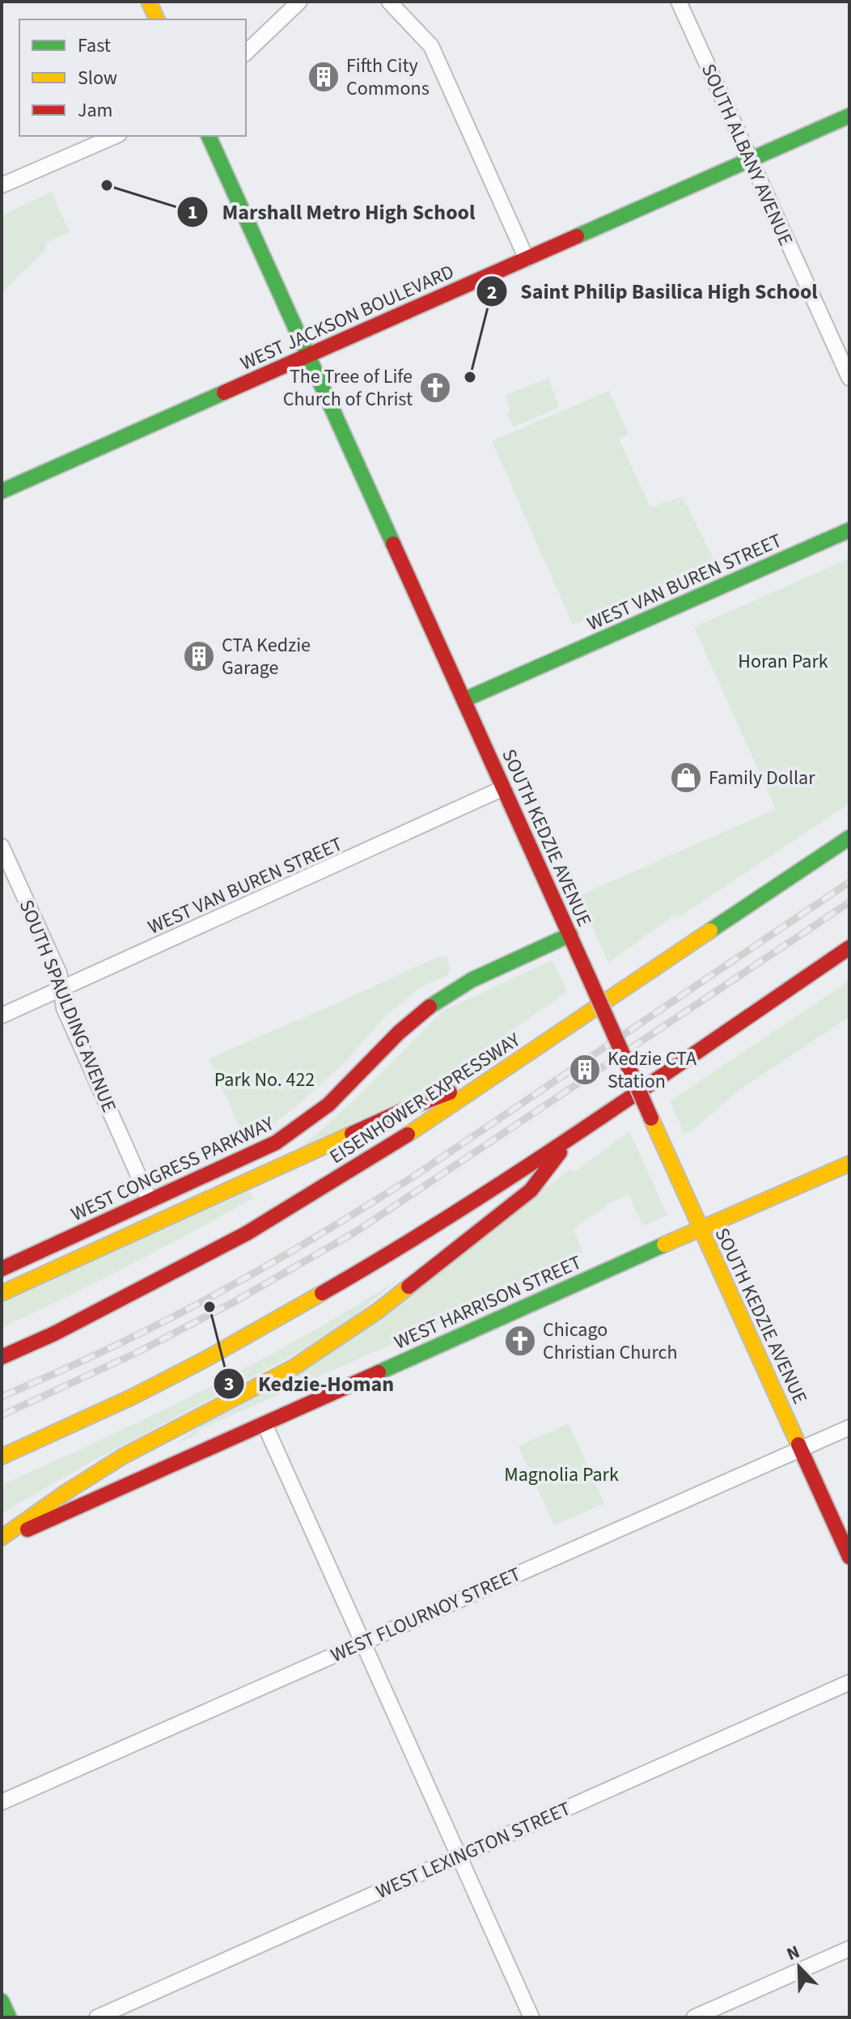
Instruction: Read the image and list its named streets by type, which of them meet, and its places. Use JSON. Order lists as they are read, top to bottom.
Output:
{
  "streets": {
    "main road": [
      "WEST JACKSON BOULEVARD",
      "WEST VAN BUREN STREET",
      "SOUTH KEDZIE AVENUE",
      "EISENHOWER EXPRESSWAY",
      "WEST CONGRESS PARKWAY",
      "WEST HARRISON STREET"
    ],
    "street": [
      "SOUTH ALBANY AVENUE",
      "SOUTH SPAULDING AVENUE",
      "WEST FLOURNOY STREET",
      "WEST LEXINGTON STREET"
    ]
  },
  "crossings": [
    ["SOUTH ALBANY AVENUE", "WEST JACKSON BOULEVARD"],
    ["WEST JACKSON BOULEVARD", "SOUTH KEDZIE AVENUE"],
    ["WEST VAN BUREN STREET", "SOUTH KEDZIE AVENUE"],
    ["WEST VAN BUREN STREET", "SOUTH SPAULDING AVENUE"],
    ["SOUTH KEDZIE AVENUE", "WEST CONGRESS PARKWAY"],
    ["SOUTH KEDZIE AVENUE", "WEST HARRISON STREET"],
    ["SOUTH KEDZIE AVENUE", "WEST FLOURNOY STREET"],
    ["SOUTH SPAULDING AVENUE", "WEST CONGRESS PARKWAY"]
  ],
  "parks": ["Horan Park", "Park No. 422", "Magnolia Park"],
  "places": {
    "building": ["Fifth City Commons", "CTA Kedzie Garage", "Kedzie CTA Station"],
    "other": ["Marshall Metro High School", "Saint Philip Basilica High School", "Kedzie-Homan"],
    "church": ["The Tree of Life Church of Christ", "Chicago Christian Church"],
    "shop": ["Family Dollar"]
  },
  "legend": ["Fast", "Slow", "Jam"],
  "north": "top left"
}
